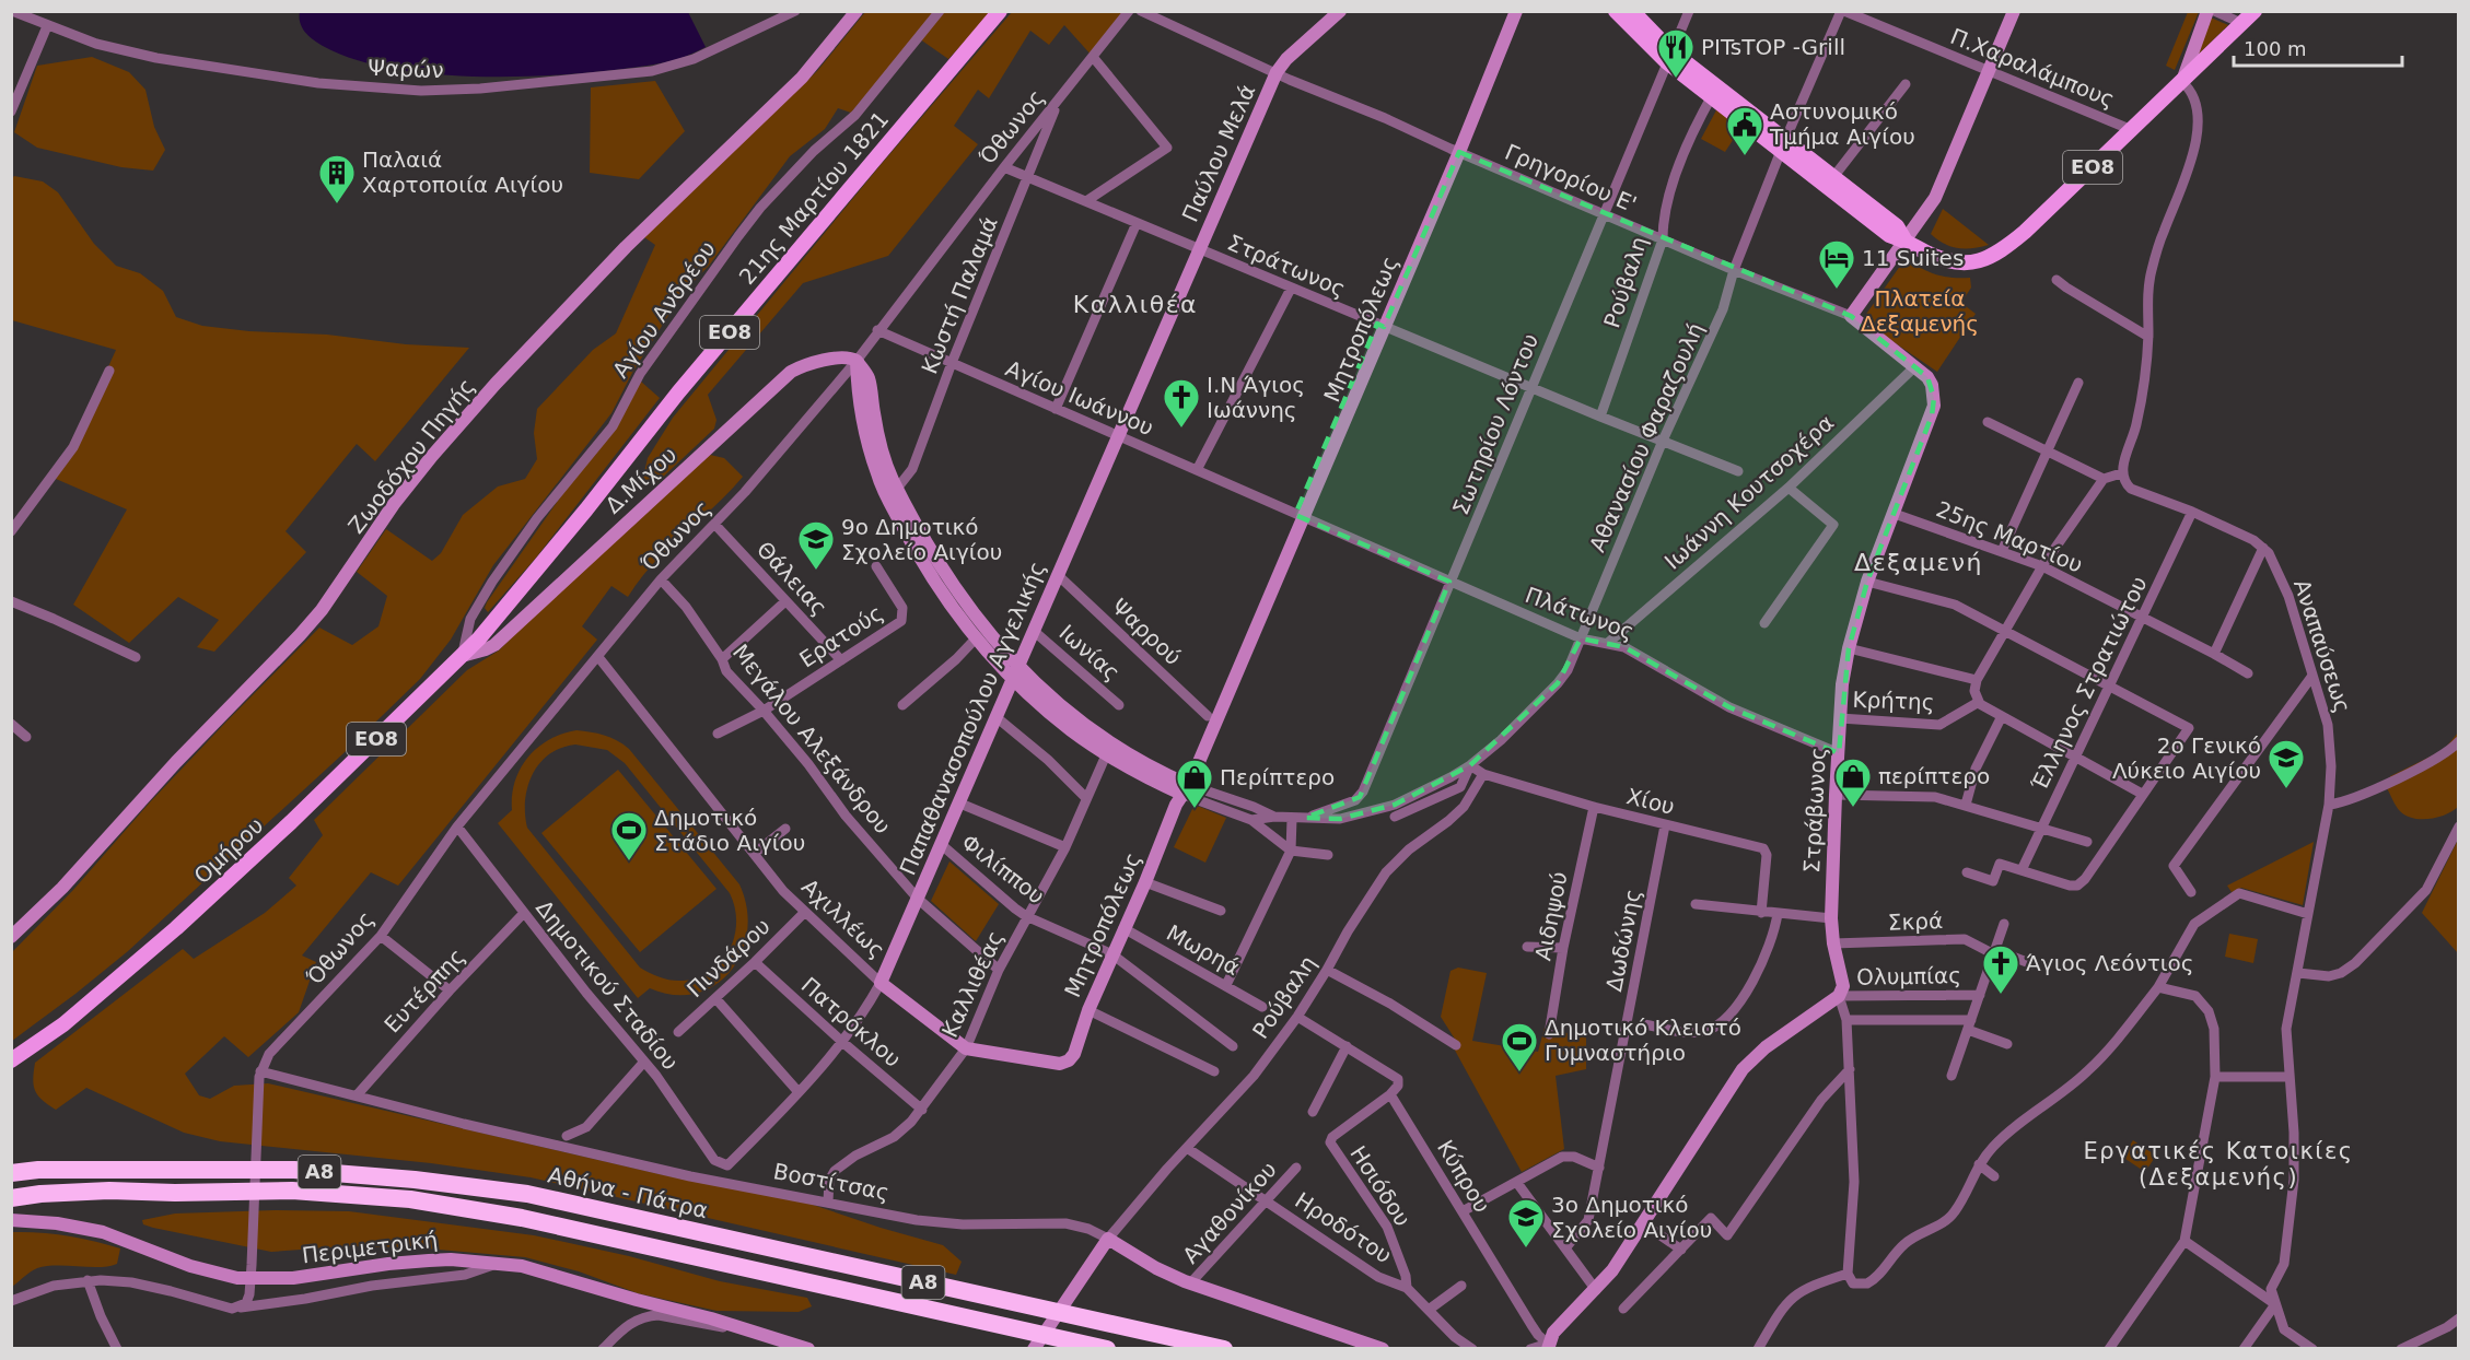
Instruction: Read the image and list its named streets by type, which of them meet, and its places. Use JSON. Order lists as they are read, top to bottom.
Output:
{
  "streets": {
    "highway": ["Α8", "Αθήνα - Πάτρα"],
    "main road": ["ΕΟ8", "21ης Μαρτίου 1821", "Ομήρου"],
    "street": [
      "Π.Χαραλάμπους",
      "Ψαρών",
      "Όθωνος",
      "Παύλου Μελά",
      "Γρηγορίου Ε'",
      "Στράτωνος",
      "Ρούβαλη",
      "Κωστή Παλαμά",
      "Αγίου Ανδρέου",
      "Μητροπόλεως",
      "Αγίου Ιωάννου",
      "Σωτηρίου Λόντου",
      "Αθανασίου Φαραζουλή",
      "Ζωοδόχου Πηγής",
      "Δ.Μίχου",
      "Ιωάννη Κουτσοχέρα",
      "25ης Μαρτίου",
      "Θάλειας",
      "Πλάτωνος",
      "Ψαρρού",
      "Ερατούς",
      "Αναπαύσεως",
      "Ιωνίας",
      "Έλληνος Στρατιώτου",
      "Κρήτης",
      "Παπαθανασοπούλου Αγγελικής",
      "Μεγάλου Αλεξάνδρου",
      "Χίου",
      "Στράβωνος",
      "Φιλίππου",
      "Αιδηψού",
      "Αχιλλέως",
      "Σκρά",
      "Δωδώνης",
      "Μωρηά",
      "Πινδάρου",
      "Ολυμπίας",
      "Καλλιθέας",
      "Δημοτικού Σταδίου",
      "Ευτέρπης",
      "Πατρόκλου",
      "Κύπρου",
      "Βοστίτσας",
      "Ησιόδου",
      "Αγαθονίκου",
      "Ηροδότου",
      "Περιμετρική"
    ]
  },
  "crossings": [
    ["Π.Χαραλάμπους", "ΕΟ8"],
    ["Π.Χαραλάμπους", "Αθανασίου Φαραζουλή"],
    ["Όθωνος", "Στράτωνος"],
    ["Όθωνος", "Κωστή Παλαμά"],
    ["Όθωνος", "Αγίου Ιωάννου"],
    ["Όθωνος", "Δ.Μίχου"],
    ["Όθωνος", "Θάλειας"],
    ["Όθωνος", "Μεγάλου Αλεξάνδρου"],
    ["Όθωνος", "Αχιλλέως"],
    ["Όθωνος", "Δημοτικού Σταδίου"],
    ["Όθωνος", "Βοστίτσας"],
    ["Παύλου Μελά", "Γρηγορίου Ε'"],
    ["Παύλου Μελά", "Στράτωνος"],
    ["Παύλου Μελά", "Παπαθανασοπούλου Αγγελικής"],
    ["ΕΟ8", "Ρούβαλη"],
    ["ΕΟ8", "Σωτηρίου Λόντου"],
    ["ΕΟ8", "Αθανασίου Φαραζουλή"],
    ["Γρηγορίου Ε'", "Ρούβαλη"],
    ["Γρηγορίου Ε'", "Μητροπόλεως"],
    ["Γρηγορίου Ε'", "Σωτηρίου Λόντου"],
    ["Γρηγορίου Ε'", "Αθανασίου Φαραζουλή"],
    ["Γρηγορίου Ε'", "Στράβωνος"],
    ["21ης Μαρτίου 1821", "Αγίου Ανδρέου"],
    ["21ης Μαρτίου 1821", "Δ.Μίχου"],
    ["21ης Μαρτίου 1821", "Ομήρου"],
    ["Στράτωνος", "Ρούβαλη"],
    ["Στράτωνος", "Κωστή Παλαμά"],
    ["Στράτωνος", "Μητροπόλεως"],
    ["Στράτωνος", "Σωτηρίου Λόντου"],
    ["Στράτωνος", "Αθανασίου Φαραζουλή"],
    ["Στράτωνος", "Παπαθανασοπούλου Αγγελικής"],
    ["Ρούβαλη", "Χίου"],
    ["Ρούβαλη", "Βοστίτσας"],
    ["Ρούβαλη", "Ηροδότου"],
    ["Κωστή Παλαμά", "Αγίου Ιωάννου"],
    ["Αγίου Ανδρέου", "Δ.Μίχου"],
    ["Αγίου Ανδρέου", "Ομήρου"],
    ["Μητροπόλεως", "Αγίου Ιωάννου"],
    ["Μητροπόλεως", "Πλάτωνος"],
    ["Μητροπόλεως", "Ψαρρού"],
    ["Μητροπόλεως", "Φιλίππου"],
    ["Μητροπόλεως", "Αχιλλέως"],
    ["Μητροπόλεως", "Μωρηά"],
    ["Αγίου Ιωάννου", "Πλάτωνος"],
    ["Αγίου Ιωάννου", "Παπαθανασοπούλου Αγγελικής"],
    ["Σωτηρίου Λόντου", "Πλάτωνος"],
    ["Αθανασίου Φαραζουλή", "Πλάτωνος"],
    ["Αθανασίου Φαραζουλή", "Χίου"],
    ["Δ.Μίχου", "Ομήρου"],
    ["Ιωάννη Κουτσοχέρα", "Πλάτωνος"],
    ["Ιωάννη Κουτσοχέρα", "Στράβωνος"],
    ["25ης Μαρτίου", "Έλληνος Στρατιώτου"],
    ["25ης Μαρτίου", "Στράβωνος"],
    ["Θάλειας", "Ερατούς"],
    ["Πλάτωνος", "Στράβωνος"],
    ["Ψαρρού", "Παπαθανασοπούλου Αγγελικής"],
    ["Ερατούς", "Μεγάλου Αλεξάνδρου"],
    ["Αναπαύσεως", "Έλληνος Στρατιώτου"],
    ["Ιωνίας", "Παπαθανασοπούλου Αγγελικής"],
    ["Κρήτης", "Στράβωνος"],
    ["Παπαθανασοπούλου Αγγελικής", "Μεγάλου Αλεξάνδρου"],
    ["Παπαθανασοπούλου Αγγελικής", "Φιλίππου"],
    ["Παπαθανασοπούλου Αγγελικής", "Αχιλλέως"],
    ["Παπαθανασοπούλου Αγγελικής", "Δημοτικού Σταδίου"],
    ["Παπαθανασοπούλου Αγγελικής", "Πατρόκλου"],
    ["Μεγάλου Αλεξάνδρου", "Καλλιθέας"],
    ["Χίου", "Αιδηψού"],
    ["Χίου", "Δωδώνης"],
    ["Στράβωνος", "Σκρά"],
    ["Στράβωνος", "Ολυμπίας"],
    ["Φιλίππου", "Καλλιθέας"],
    ["Αχιλλέως", "Πινδάρου"],
    ["Αχιλλέως", "Καλλιθέας"],
    ["Πινδάρου", "Πατρόκλου"],
    ["Καλλιθέας", "Πατρόκλου"],
    ["Καλλιθέας", "Βοστίτσας"],
    ["Δημοτικού Σταδίου", "Ευτέρπης"],
    ["Ευτέρπης", "Βοστίτσας"],
    ["Κύπρου", "Ησιόδου"],
    ["Βοστίτσας", "Αγαθονίκου"],
    ["Ησιόδου", "Ηροδότου"],
    ["Αγαθονίκου", "Ηροδότου"]
  ],
  "districts": ["Καλλιθέα", "Δεξαμενή", "Εργατικές Κατοικίες (Δεξαμενής)"],
  "parks": ["Πλατεία Δεξαμενής"],
  "places": {
    "restaurant": ["PITsTOP -Grill"],
    "public building": ["Αστυνομικό Τμήμα Αιγίου"],
    "building": ["Παλαιά Χαρτοποιία Αιγίου"],
    "hotel": ["11 Suites"],
    "church": ["Ι.Ν Άγιος Ιωάννης", "Άγιος Λεόντιος"],
    "school or university": ["9ο Δημοτικό Σχολείο Αιγίου", "2ο Γενικό Λύκειο Αιγίου", "3ο Δημοτικό Σχολείο Αιγίου"],
    "shop": ["περίπτερο", "Περίπτερο"],
    "sports": ["Δημοτικό Στάδιο Αιγίου", "Δημοτικό Κλειστό Γυμναστήριο"]
  },
  "scale_bar": "100 m"
}
